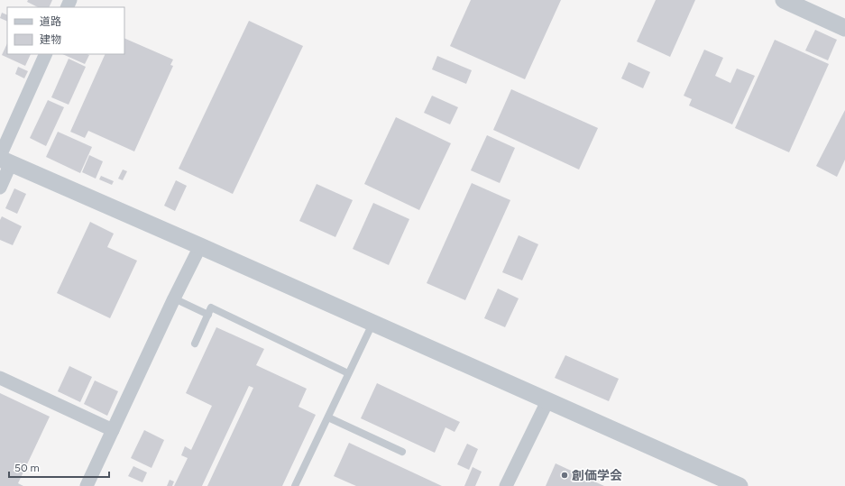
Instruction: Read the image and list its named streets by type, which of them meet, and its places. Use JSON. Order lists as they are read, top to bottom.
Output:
{
  "places": ["創価学会"],
  "legend": ["道路", "建物"],
  "scale_bar": "50 m"
}
